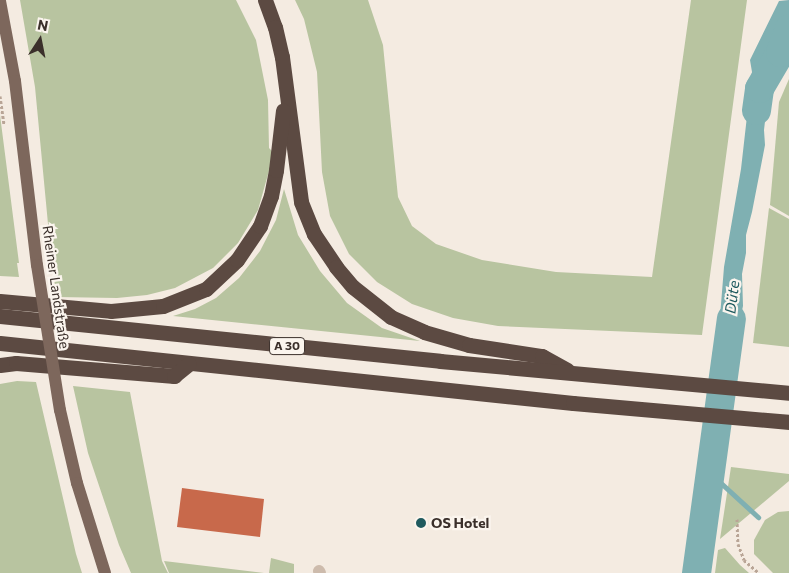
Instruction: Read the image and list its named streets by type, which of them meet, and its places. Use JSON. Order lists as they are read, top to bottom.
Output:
{
  "streets": {
    "highway": ["A 30"],
    "main road": ["Rheiner Landstraße"]
  },
  "water": ["Düte"],
  "places": ["OS Hotel"],
  "north": "top"
}
